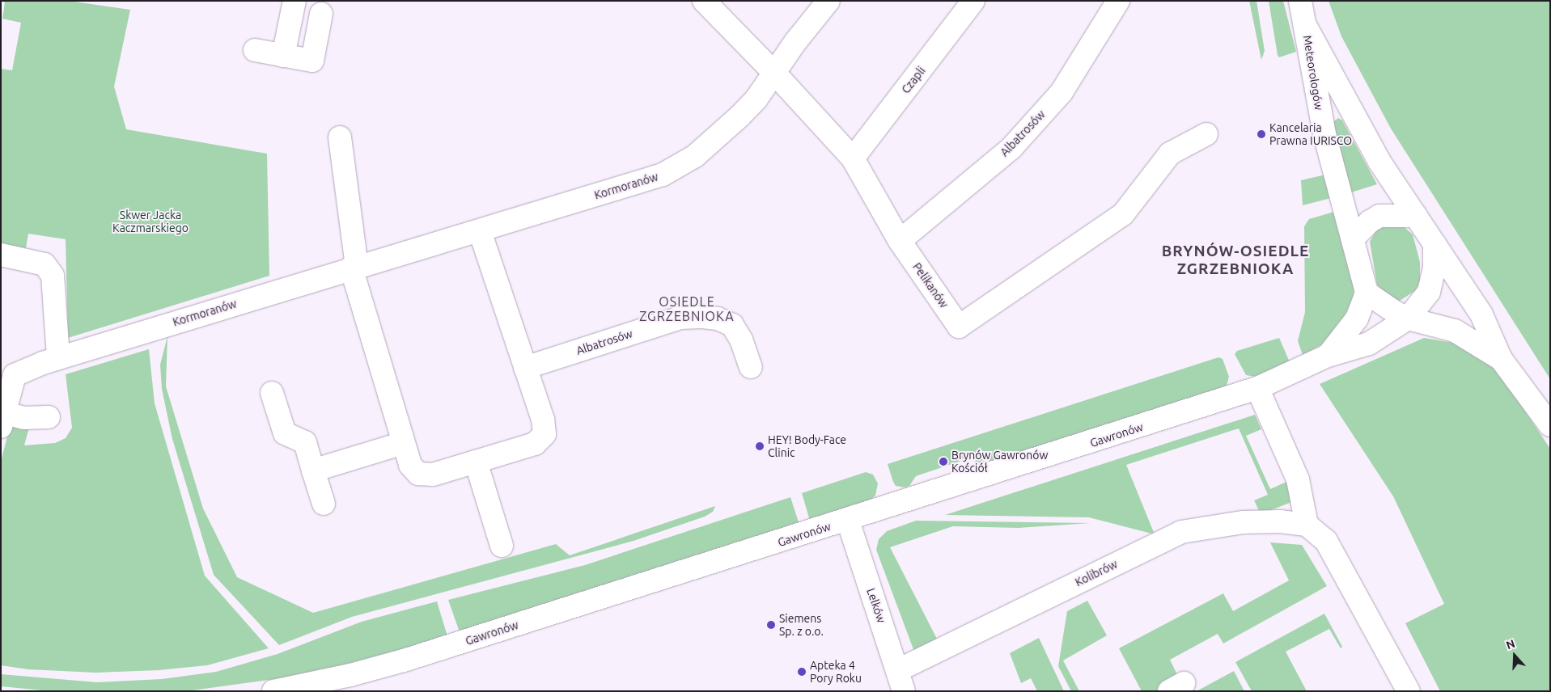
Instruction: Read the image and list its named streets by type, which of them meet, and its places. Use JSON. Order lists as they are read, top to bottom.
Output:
{
  "streets": {
    "street": [
      "Meteorologów",
      "Czapli",
      "Albatrosów",
      "Kormoranów",
      "Pelikanów",
      "Gawronów",
      "Kolibrów",
      "Lelków"
    ]
  },
  "crossings": [
    ["Meteorologów", "Gawronów"],
    ["Czapli", "Pelikanów"],
    ["Albatrosów", "Pelikanów"],
    ["Kormoranów", "Pelikanów"],
    ["Gawronów", "Lelków"],
    ["Kolibrów", "Lelków"]
  ],
  "districts": ["BRYNÓW-OSIEDLE ZGRZEBNIOKA", "OSIEDLE ZGRZEBNIOKA"],
  "parks": ["Skwer Jacka Kaczmarskiego"],
  "places": [
    "Kancelaria Prawna IURISCO",
    "HEY! Body-Face Clinic",
    "Brynów Gawronów Kościół",
    "Siemens Sp. z o.o.",
    "Apteka 4 Pory Roku"
  ],
  "north": "top"
}
